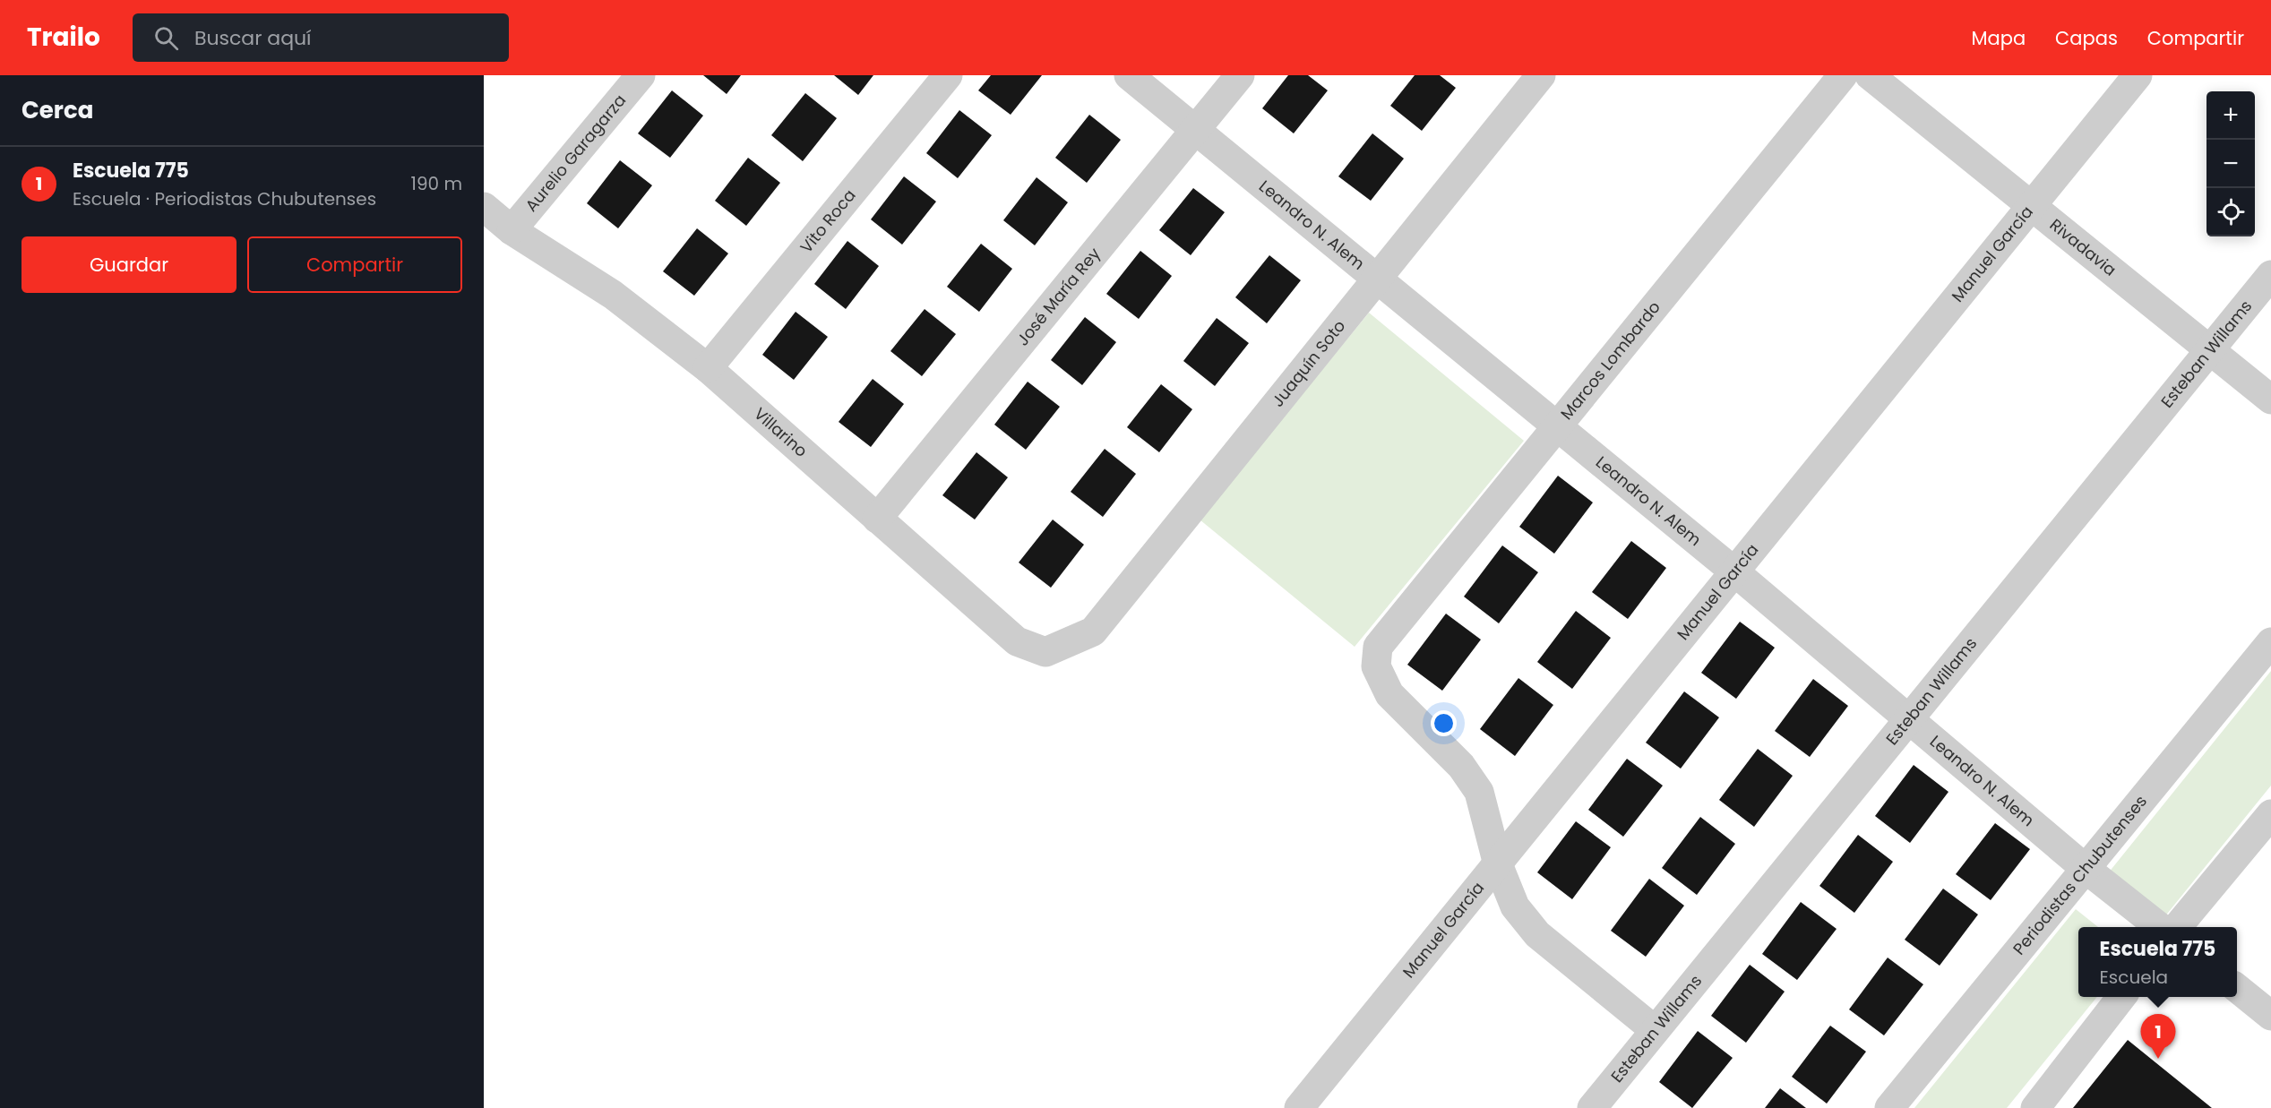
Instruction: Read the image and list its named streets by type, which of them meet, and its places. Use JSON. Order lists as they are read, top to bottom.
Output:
{
  "streets": {
    "street": [
      "Aurelio Garagarza",
      "Vito Roca",
      "Leandro N. Alem",
      "Rivadavia",
      "Manuel García",
      "José María Rey",
      "Esteban Willams",
      "Marcos Lombardo",
      "Juaquín Soto",
      "Villarino",
      "Periodistas Chubutenses"
    ]
  },
  "crossings": [
    ["Aurelio Garagarza", "Villarino"],
    ["Vito Roca", "Villarino"],
    ["Leandro N. Alem", "Manuel García"],
    ["Leandro N. Alem", "José María Rey"],
    ["Leandro N. Alem", "Esteban Willams"],
    ["Leandro N. Alem", "Marcos Lombardo"],
    ["Leandro N. Alem", "Juaquín Soto"],
    ["Leandro N. Alem", "Periodistas Chubutenses"],
    ["Rivadavia", "Manuel García"],
    ["Rivadavia", "Esteban Willams"],
    ["Manuel García", "Marcos Lombardo"],
    ["José María Rey", "Villarino"],
    ["Juaquín Soto", "Villarino"]
  ],
  "page": {
    "header": "Trailo",
    "search": "Buscar aquí",
    "nav": ["Mapa", "Capas", "Compartir"],
    "heading": "Cerca",
    "map_buttons": ["+", "−"],
    "list": [
      {
        "mark": "1",
        "name": "Escuela 775",
        "note": "Escuela · Periodistas Chubutenses",
        "value": "190 m"
      }
    ],
    "buttons": ["Guardar", "Compartir"],
    "popup": ["Escuela 775", "Escuela"],
    "pins": "1"
  }
}
